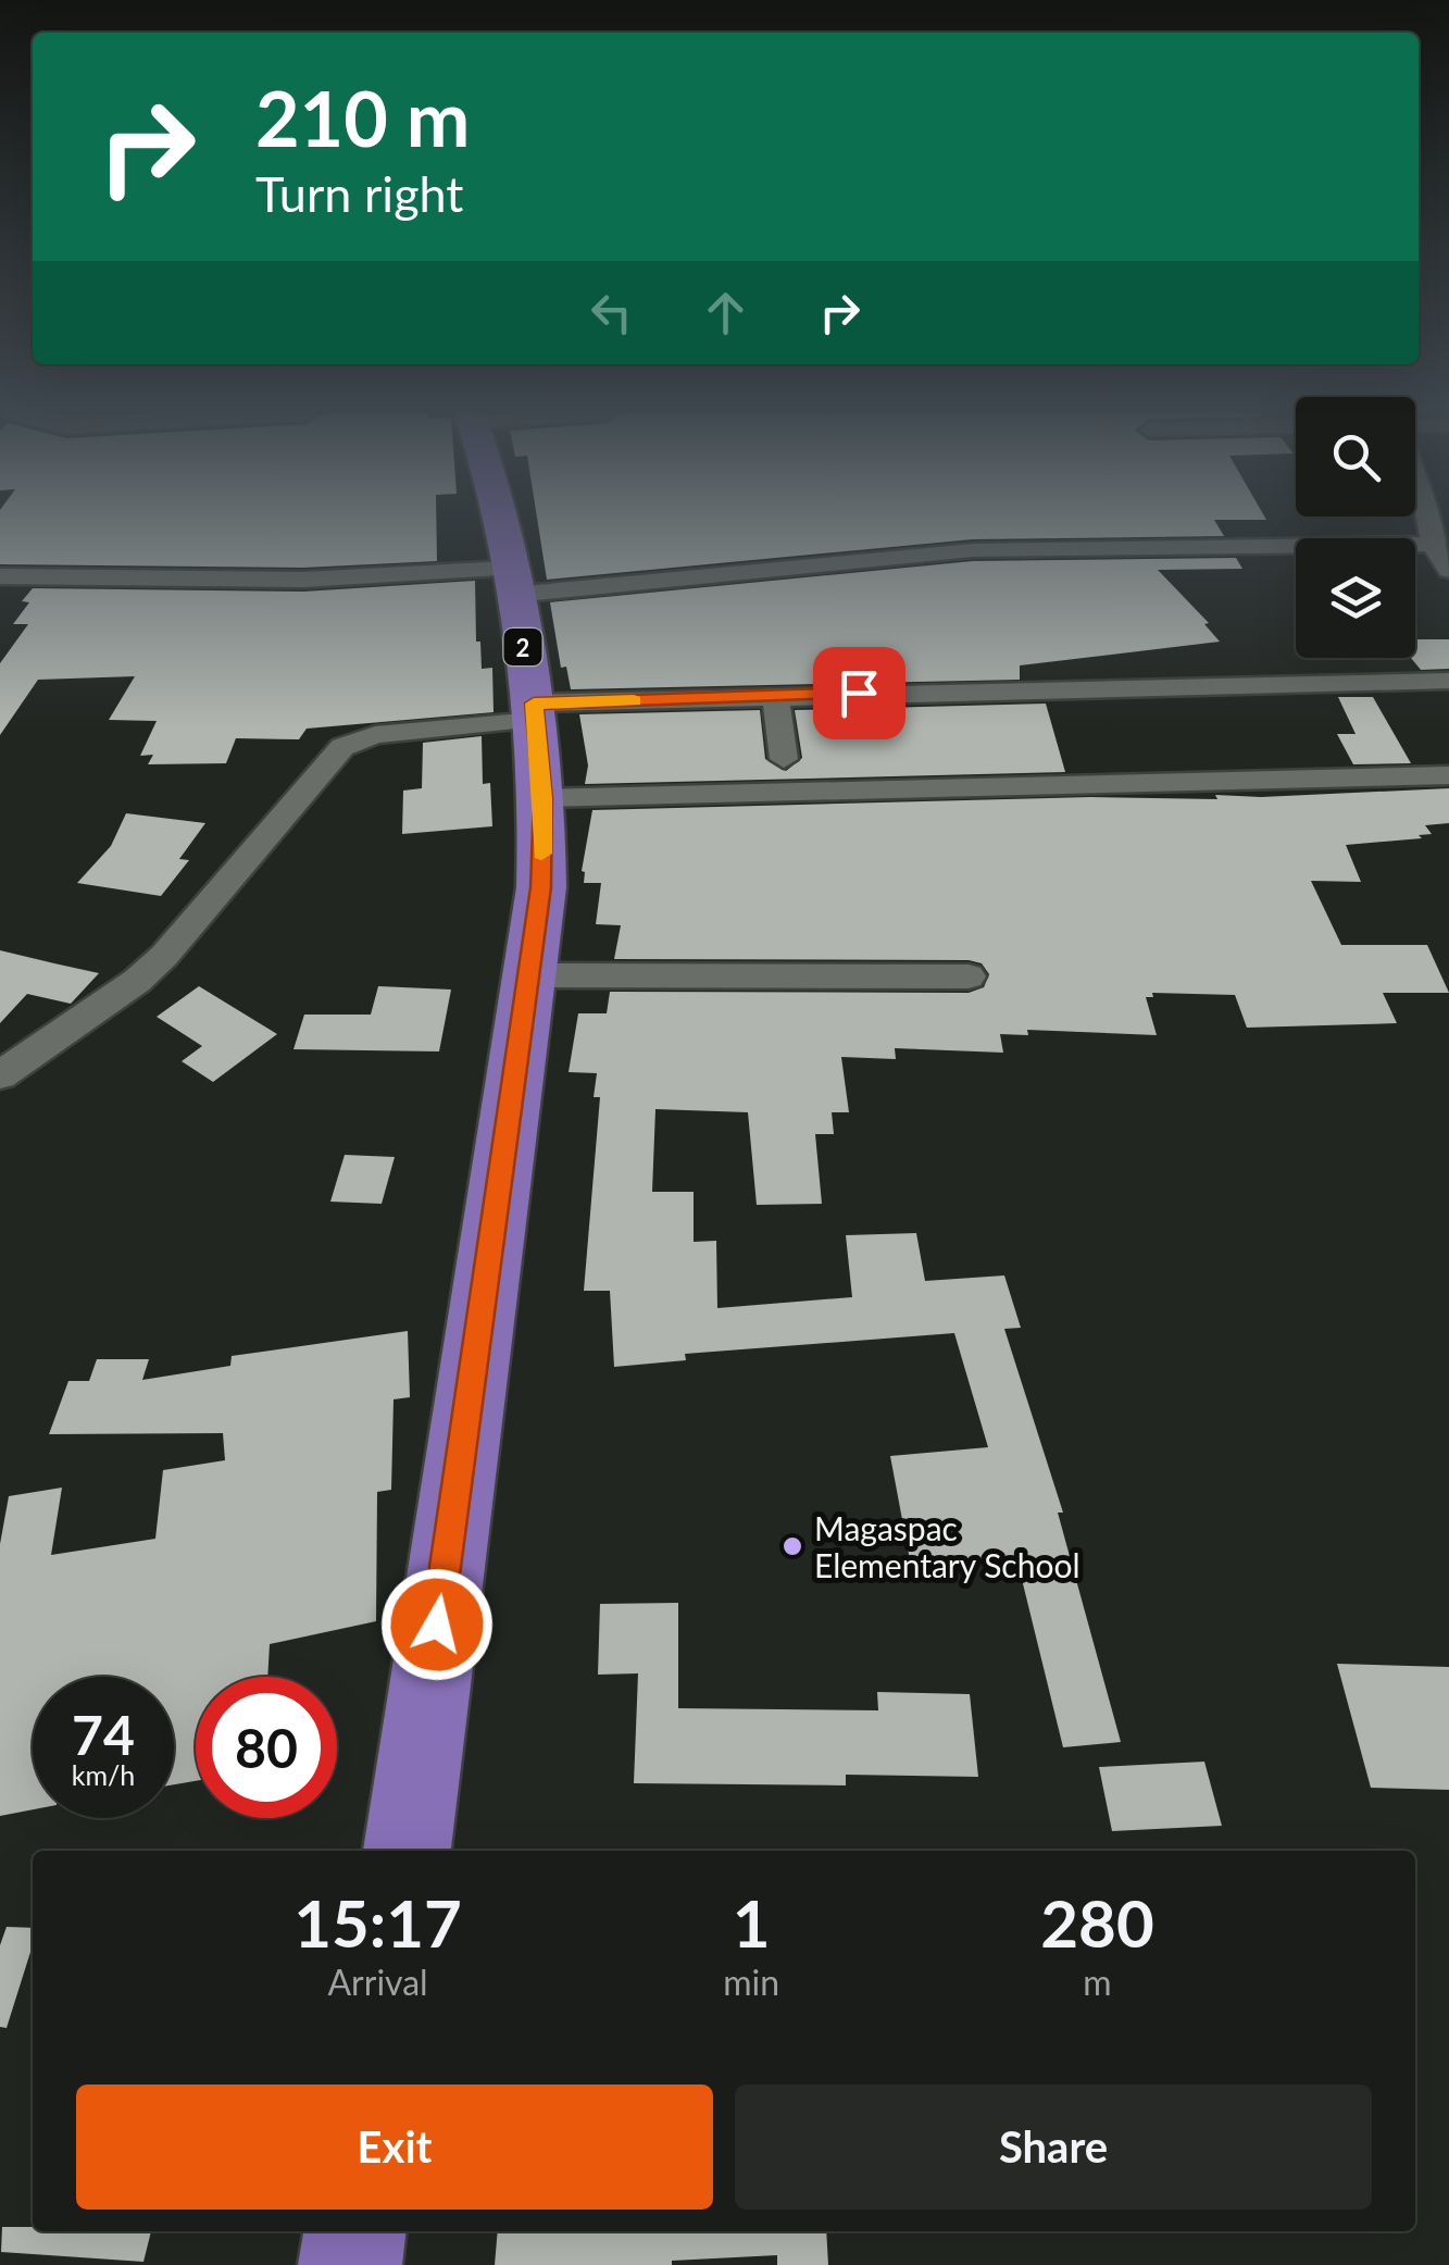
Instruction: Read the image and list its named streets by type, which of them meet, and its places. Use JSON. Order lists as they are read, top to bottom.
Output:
{
  "streets": {
    "highway": ["2"]
  },
  "places": ["Magaspac Elementary School"],
  "page": {
    "turn": ["210 m", "Turn right"],
    "speed": "74 km/h",
    "limit": "80",
    "eta": [
      "15:17",
      "Arrival",
      "1",
      "min",
      "280",
      "m"
    ],
    "buttons": ["Exit", "Share"]
  }
}
